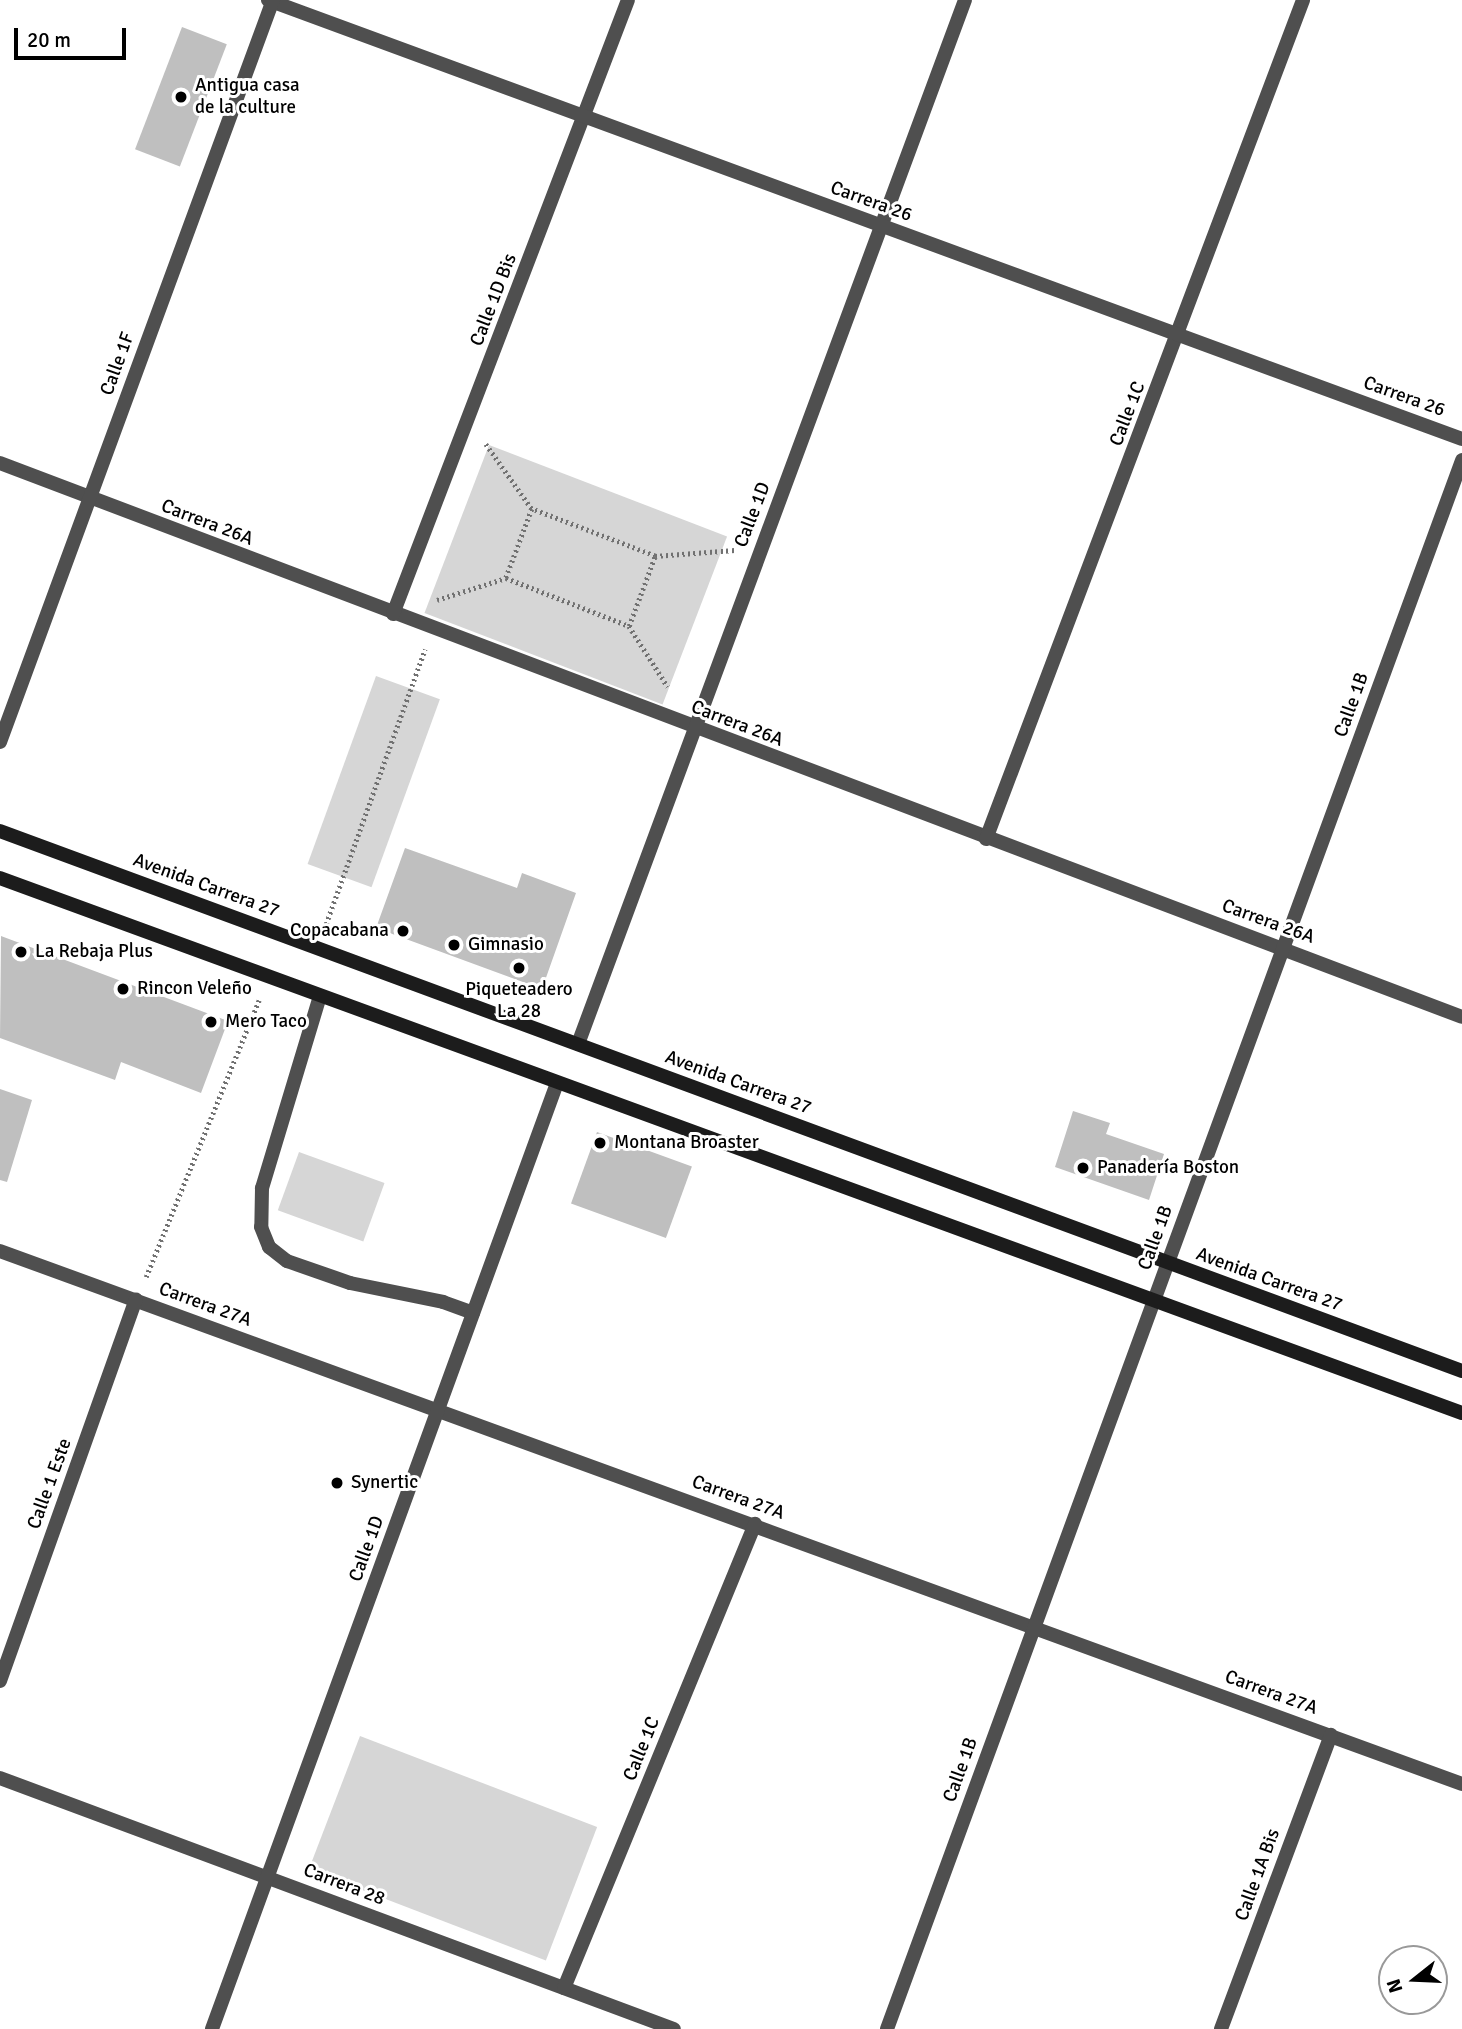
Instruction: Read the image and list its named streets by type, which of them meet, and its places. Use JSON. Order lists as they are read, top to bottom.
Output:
{
  "streets": {
    "main road": ["Avenida Carrera 27"],
    "street": [
      "Carrera 26",
      "Calle 1D Bis",
      "Calle 1F",
      "Calle 1C",
      "Calle 1D",
      "Carrera 26A",
      "Calle 1B",
      "Carrera 27A",
      "Calle 1 Este",
      "Calle 1A Bis",
      "Carrera 28"
    ]
  },
  "crossings": [
    ["Carrera 26", "Calle 1D Bis"],
    ["Carrera 26", "Calle 1F"],
    ["Carrera 26", "Calle 1C"],
    ["Carrera 26", "Calle 1D"],
    ["Calle 1D Bis", "Carrera 26A"],
    ["Calle 1F", "Carrera 26A"],
    ["Calle 1C", "Carrera 26A"],
    ["Calle 1C", "Carrera 27A"],
    ["Calle 1C", "Carrera 28"],
    ["Calle 1D", "Carrera 26A"],
    ["Calle 1D", "Avenida Carrera 27"],
    ["Calle 1D", "Carrera 27A"],
    ["Calle 1D", "Carrera 28"],
    ["Carrera 26A", "Calle 1B"],
    ["Calle 1B", "Avenida Carrera 27"],
    ["Calle 1B", "Carrera 27A"],
    ["Carrera 27A", "Calle 1 Este"],
    ["Carrera 27A", "Calle 1A Bis"]
  ],
  "places": [
    "Antigua casa de la culture",
    "Copacabana",
    "Gimnasio",
    "La Rebaja Plus",
    "Piqueteadero La 28",
    "Rincon Veleño",
    "Mero Taco",
    "Montana Broaster",
    "Panadería Boston",
    "Synertic"
  ],
  "scale_bar": "20 m",
  "north": "left"
}
